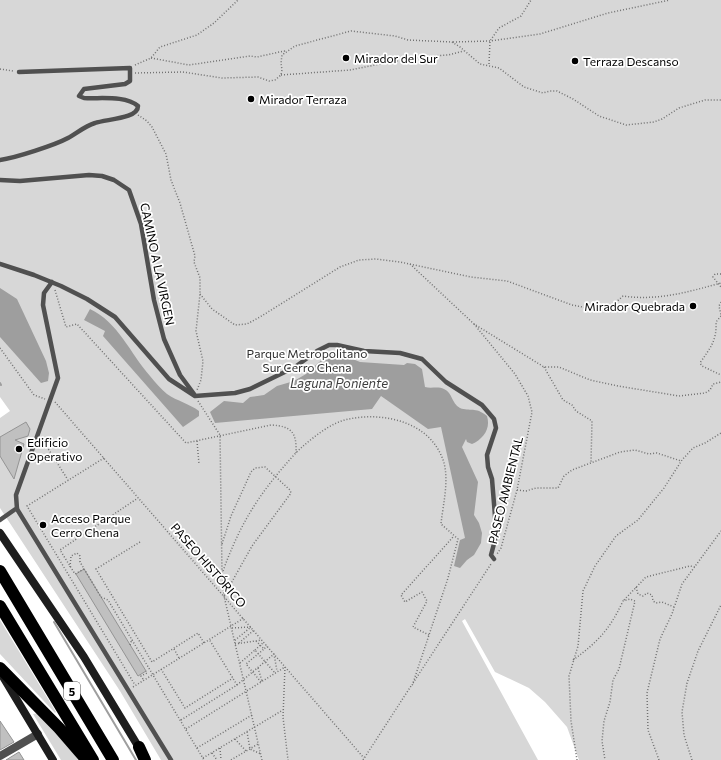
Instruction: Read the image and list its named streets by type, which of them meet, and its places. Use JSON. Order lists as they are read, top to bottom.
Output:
{
  "streets": {
    "highway": ["5"],
    "lane": ["CAMINO A LA VIRGEN"],
    "path": ["PASEO AMBIENTAL", "PASEO HISTÓRICO"]
  },
  "crossings": [
    ["PASEO AMBIENTAL", "PASEO HISTÓRICO"]
  ],
  "water": ["Laguna Poniente"],
  "parks": ["Parque Metropolitano Sur Cerro Chena"],
  "places": [
    "Mirador del Sur",
    "Terraza Descanso",
    "Mirador Terraza",
    "Mirador Quebrada",
    "Edificio Operativo",
    "Acceso Parque Cerro Chena"
  ]
}
